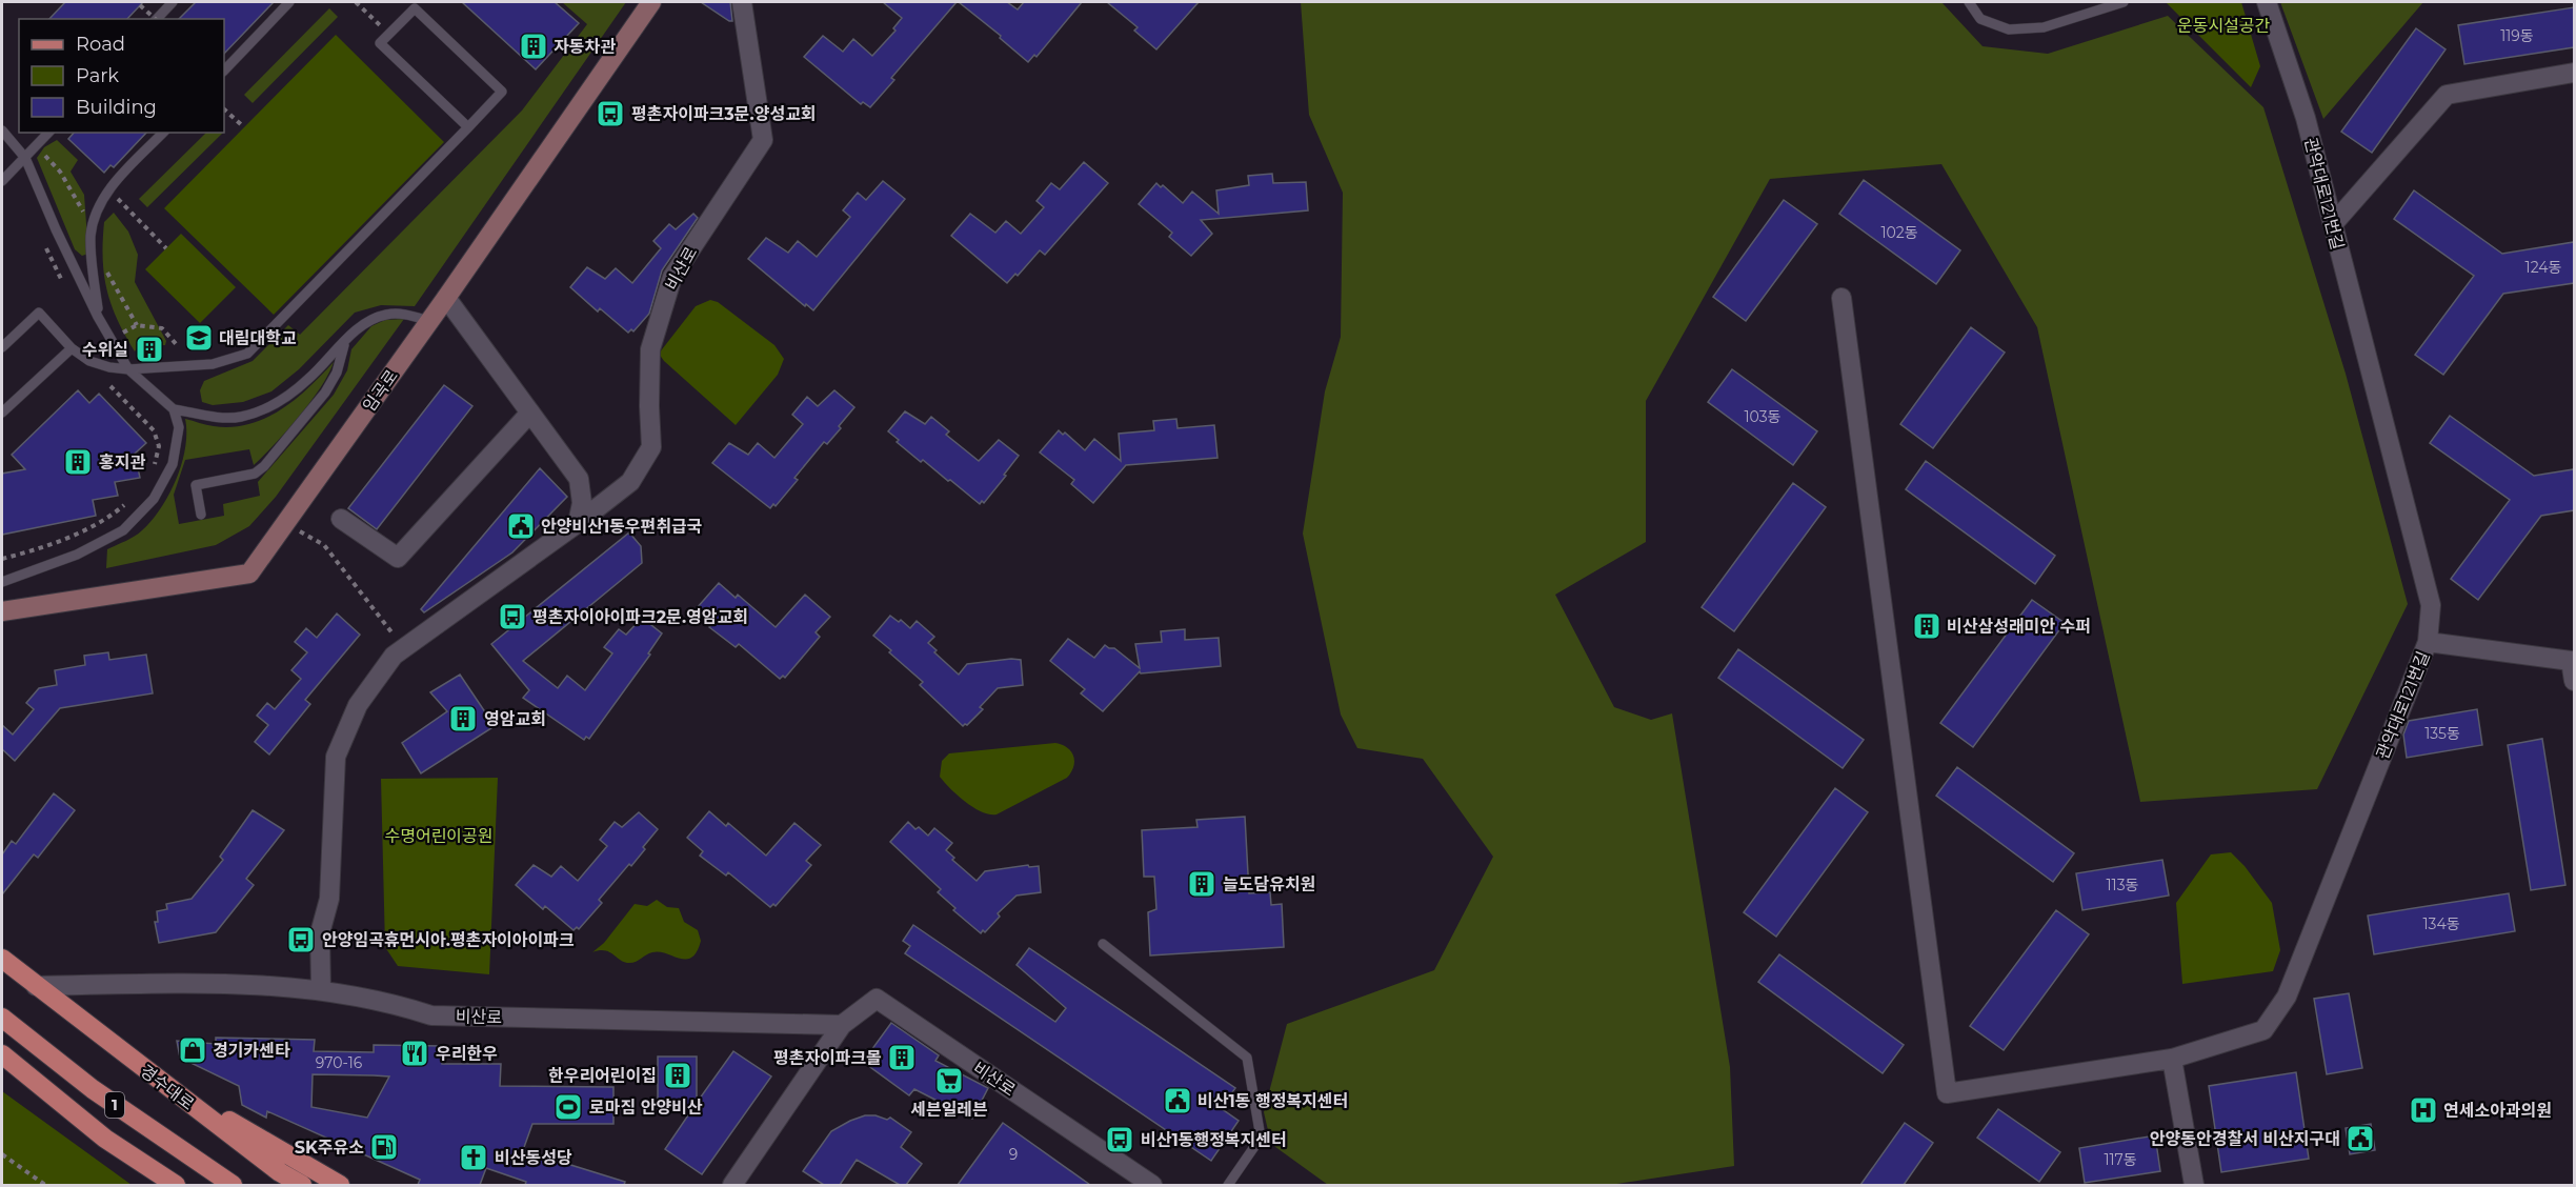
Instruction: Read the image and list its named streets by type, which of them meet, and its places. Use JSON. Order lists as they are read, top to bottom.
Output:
{
  "streets": {
    "main road": ["경수대로", "1"],
    "street": ["관악대로121번길", "비산로", "임곡로"]
  },
  "parks": ["운동시설공간", "수명어린이공원"],
  "places": {
    "building": [
      "자동차관",
      "수위실",
      "홍지관",
      "비산삼성래미안 수퍼",
      "영암교회",
      "늘도담유치원",
      "평촌자이파크몰",
      "한우리어린이집"
    ],
    "bus stop": [
      "평촌자이파크3문.양성교회",
      "평촌자이아이파크2문.영암교회",
      "안양임곡휴먼시아.평촌자이아이파크",
      "비산1동행정복지센터"
    ],
    "school or university": ["대림대학교"],
    "public building": ["안양비산1동우편취급국", "비산1동 행정복지센터", "안양동안경찰서 비산지구대"],
    "shop": ["경기카센타"],
    "restaurant": ["우리한우"],
    "supermarket": ["세븐일레븐"],
    "sports": ["로마짐 안양비산"],
    "hospital": ["연세소아과의원"],
    "fuel station": ["SK주유소"],
    "church": ["비산동성당"]
  },
  "house_numbers": [
    "119동",
    "102동",
    "124동",
    "103동",
    "135동",
    "113동",
    "134동",
    "970-16",
    "9",
    "117동"
  ],
  "legend": ["Road", "Park", "Building"]
}
